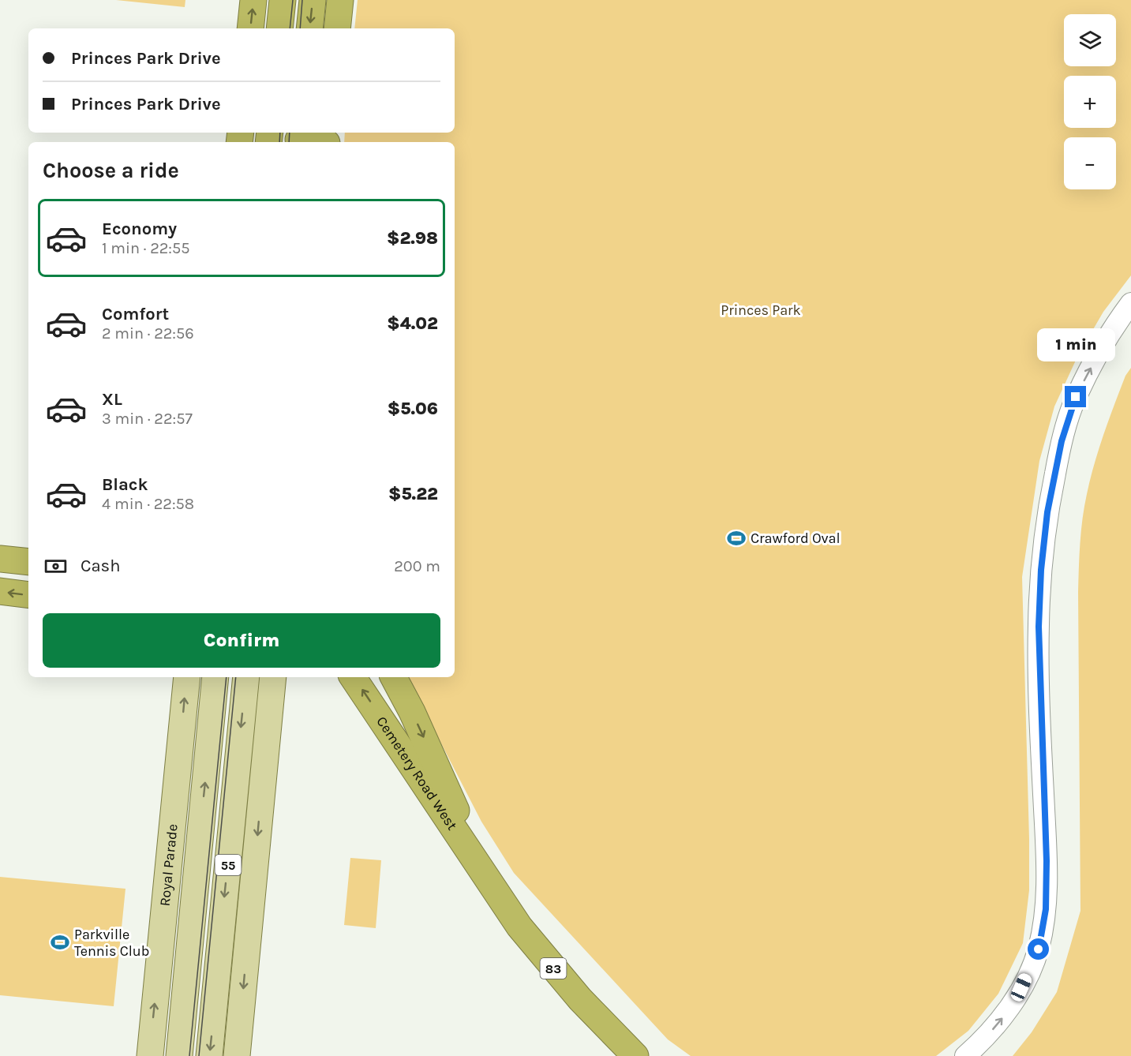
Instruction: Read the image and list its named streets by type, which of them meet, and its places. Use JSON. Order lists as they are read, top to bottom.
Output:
{
  "streets": {
    "highway": ["Cemetery Road West", "83"],
    "main road": ["55", "Royal Parade"]
  },
  "parks": ["Princes Park"],
  "places": {
    "sports": ["Crawford Oval", "Parkville Tennis Club"]
  },
  "page": {
    "map_buttons": ["+", "−"],
    "banner": ["Princes Park Drive", "Princes Park Drive"],
    "heading": "Choose a ride",
    "list": [
      {
        "name": "Economy",
        "note": "1 min · 22:55",
        "value": "$2.98"
      },
      {
        "name": "Comfort",
        "note": "2 min · 22:56",
        "value": "$4.02"
      },
      {
        "name": "XL",
        "note": "3 min · 22:57",
        "value": "$5.06"
      },
      {
        "name": "Black",
        "note": "4 min · 22:58",
        "value": "$5.22"
      }
    ],
    "bubble": "1 min",
    "pay": ["Cash", "200 m"],
    "buttons": "Confirm"
  }
}
